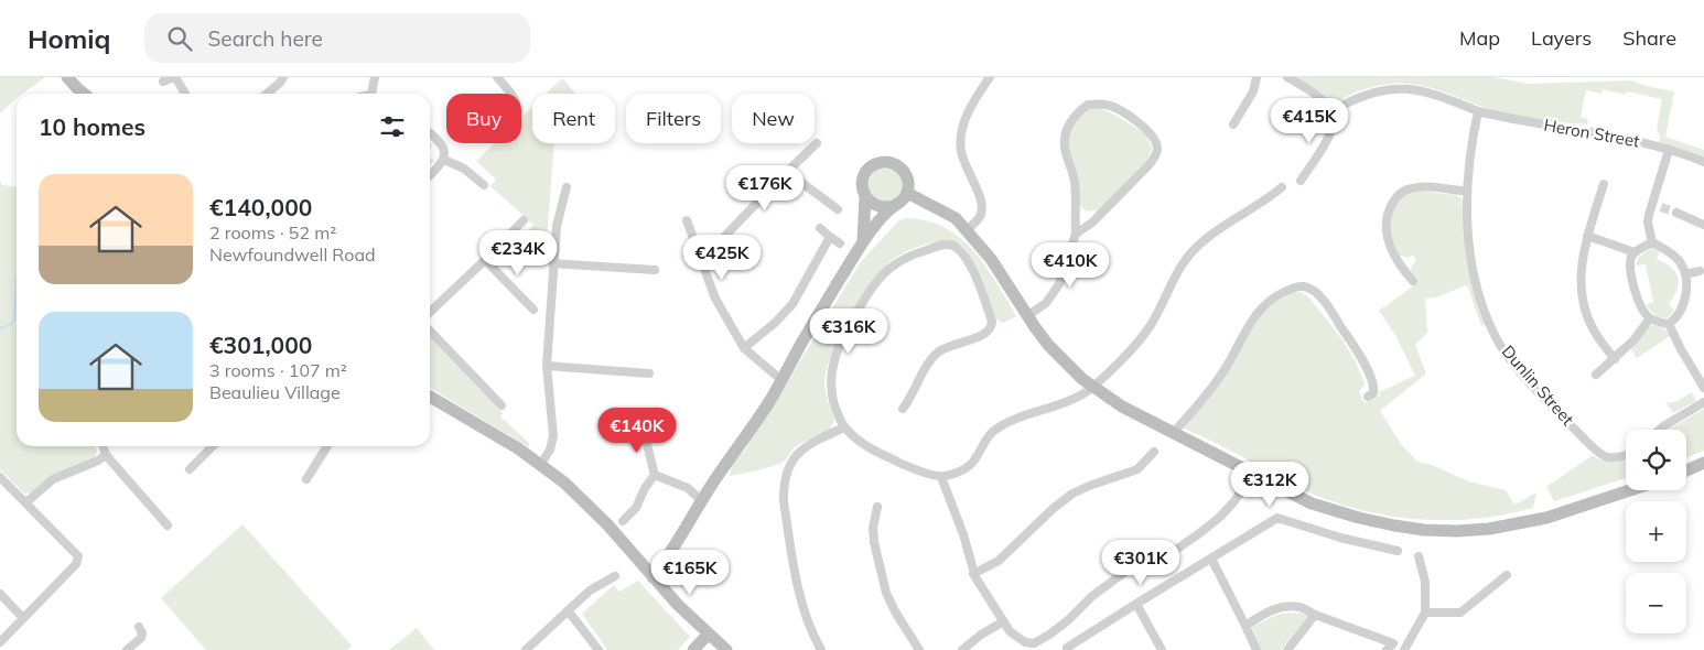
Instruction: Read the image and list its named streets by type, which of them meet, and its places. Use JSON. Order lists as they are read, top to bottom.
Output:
{
  "streets": {
    "street": ["Heron Street", "Dunlin Street"]
  },
  "crossings": [
    ["Heron Street", "Dunlin Street"]
  ],
  "page": {
    "header": "Homiq",
    "search": "Search here",
    "nav": ["Map", "Layers", "Share"],
    "chip": [
      "Buy",
      "Rent",
      "Filters",
      "New"
    ],
    "heading": "10 homes",
    "price": [
      "€415K",
      "€176K",
      "€234K",
      "€425K",
      "€410K",
      "€316K",
      "€140K",
      "€312K",
      "€301K",
      "€165K"
    ],
    "list": [
      {
        "name": "€140,000",
        "note": "2 rooms · 52 m² · Newfoundwell Road"
      },
      {
        "name": "€301,000",
        "note": "3 rooms · 107 m² · Beaulieu Village"
      }
    ],
    "map_buttons": ["+", "−"]
  }
}
